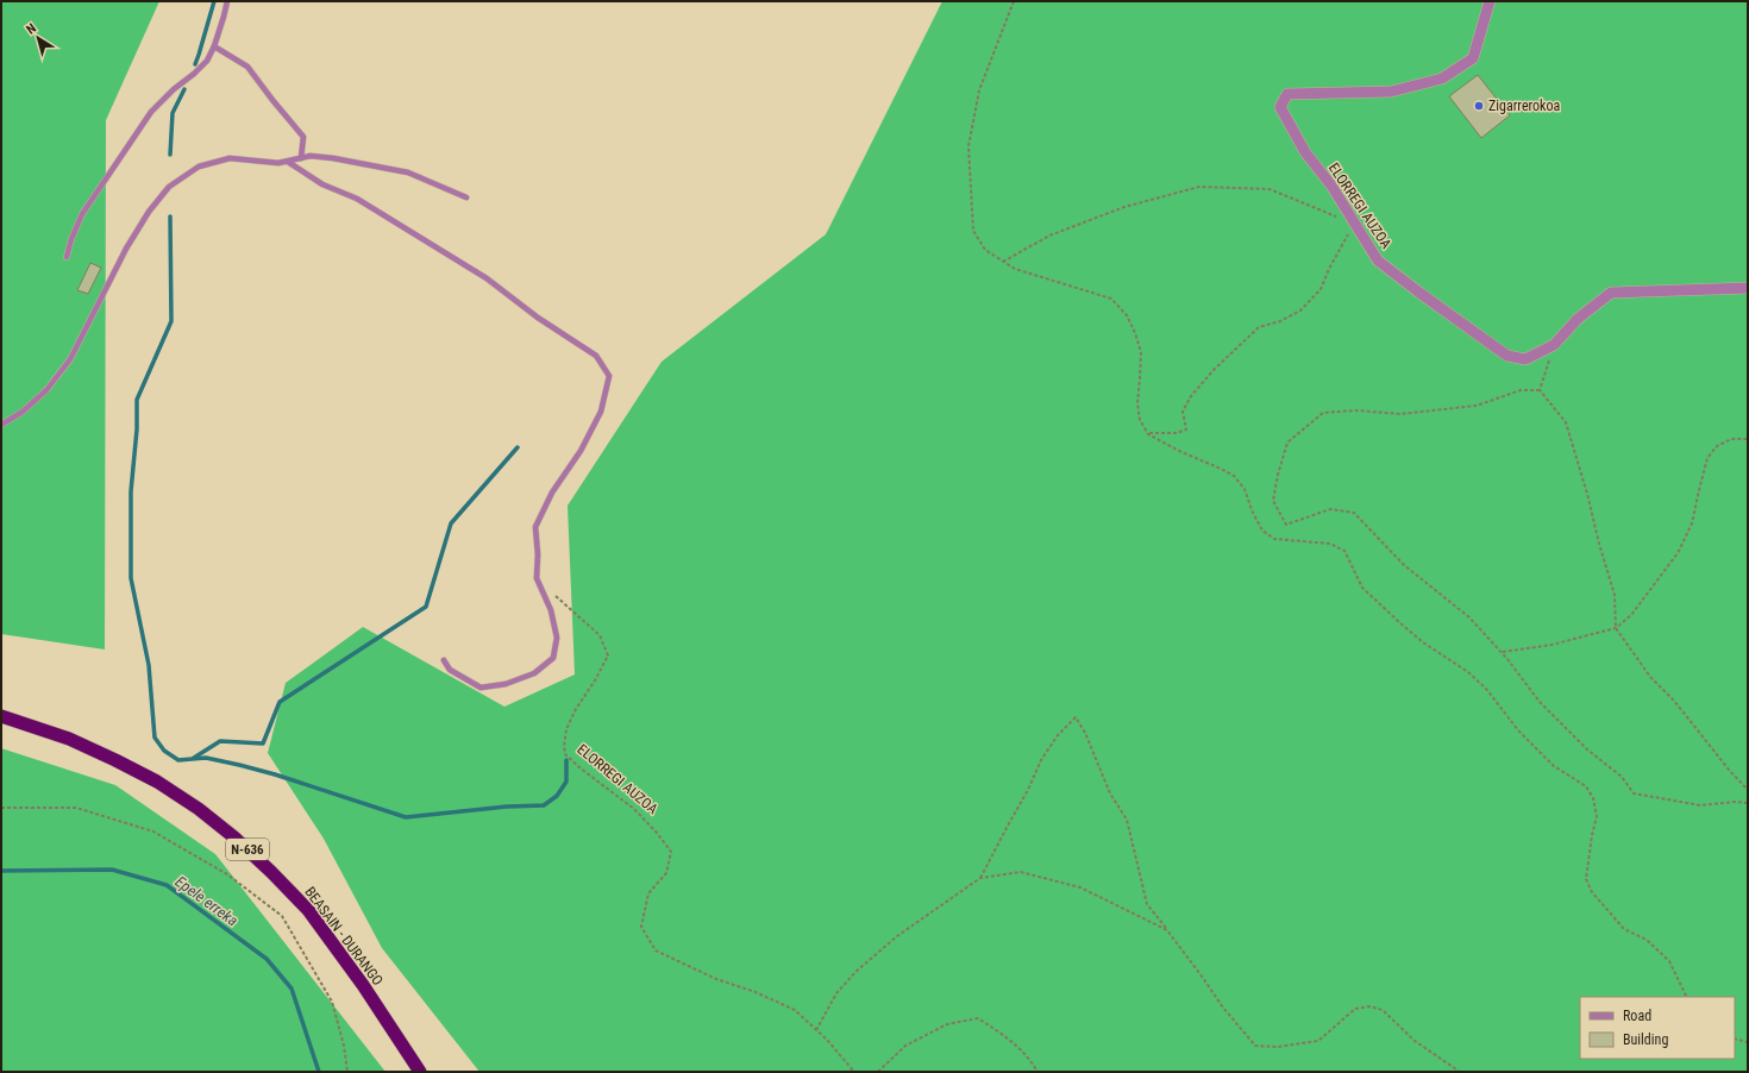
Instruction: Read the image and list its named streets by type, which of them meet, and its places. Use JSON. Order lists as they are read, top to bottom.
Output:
{
  "streets": {
    "highway": ["N-636", "BEASAIN - DURANGO"],
    "street": ["ELORREGI AUZOA"]
  },
  "water": ["Epele erreka"],
  "places": ["Zigarrerokoa"],
  "legend": ["Road", "Building"],
  "north": "top left"
}
